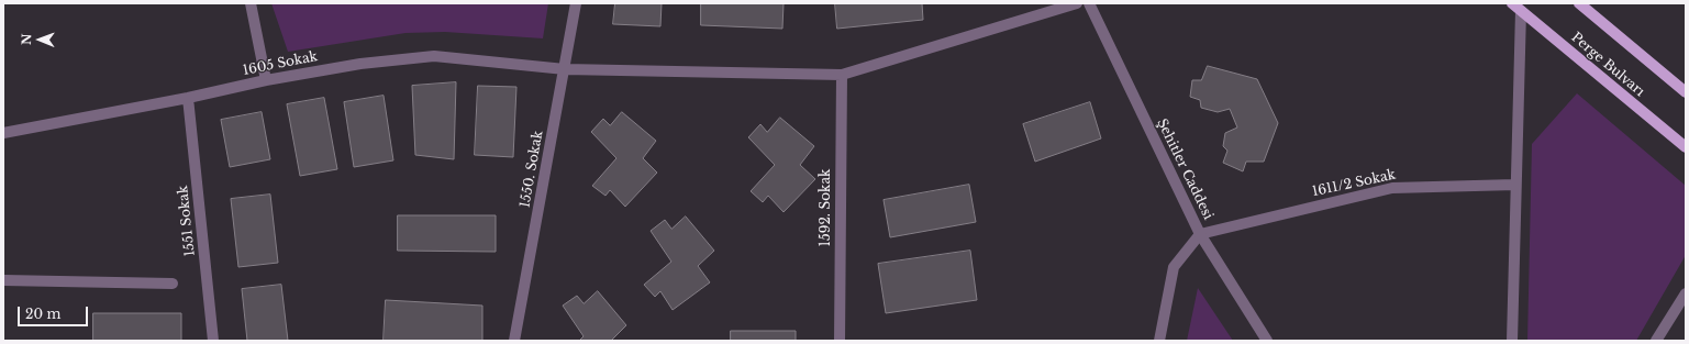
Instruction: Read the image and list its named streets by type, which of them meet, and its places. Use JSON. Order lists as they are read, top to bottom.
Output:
{
  "streets": {
    "main road": ["Perge Bulvarı"],
    "street": [
      "1605 Sokak",
      "1550. Sokak",
      "Şehitler Caddesi",
      "1611/2 Sokak",
      "1592. Sokak",
      "1551 Sokak"
    ]
  },
  "crossings": [
    ["1605 Sokak", "1550. Sokak"],
    ["1605 Sokak", "1592. Sokak"],
    ["1605 Sokak", "1551 Sokak"],
    ["Şehitler Caddesi", "1611/2 Sokak"]
  ],
  "scale_bar": "20 m",
  "north": "left"
}
